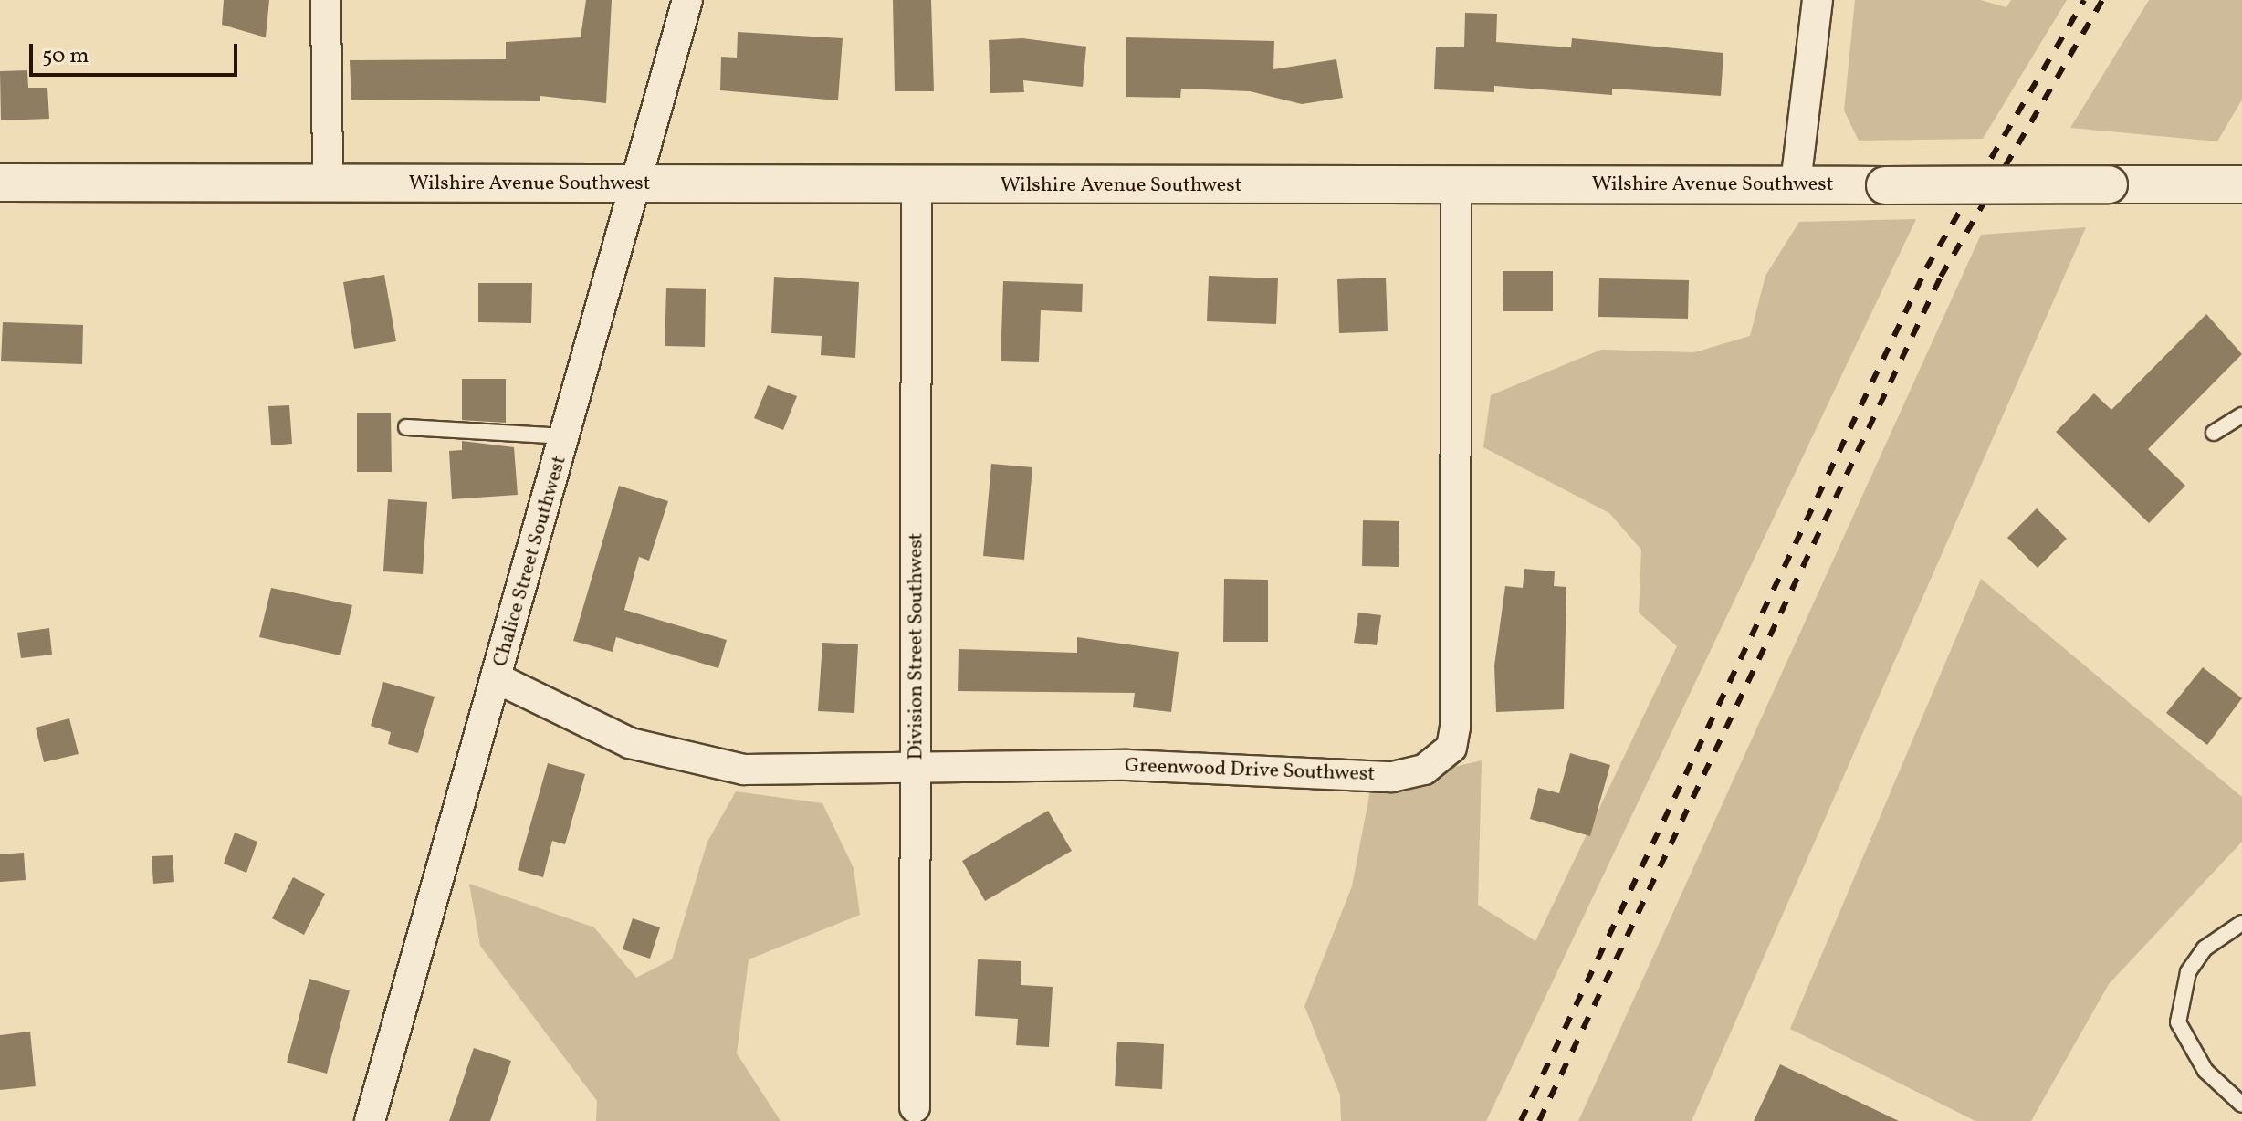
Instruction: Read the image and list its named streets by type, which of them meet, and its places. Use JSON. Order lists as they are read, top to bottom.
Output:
{
  "streets": {
    "street": [
      "Wilshire Avenue Southwest",
      "Chalice Street Southwest",
      "Division Street Southwest",
      "Greenwood Drive Southwest"
    ]
  },
  "crossings": [
    ["Wilshire Avenue Southwest", "Chalice Street Southwest"],
    ["Wilshire Avenue Southwest", "Division Street Southwest"],
    ["Wilshire Avenue Southwest", "Greenwood Drive Southwest"],
    ["Chalice Street Southwest", "Greenwood Drive Southwest"],
    ["Division Street Southwest", "Greenwood Drive Southwest"]
  ],
  "scale_bar": "50 m"
}
